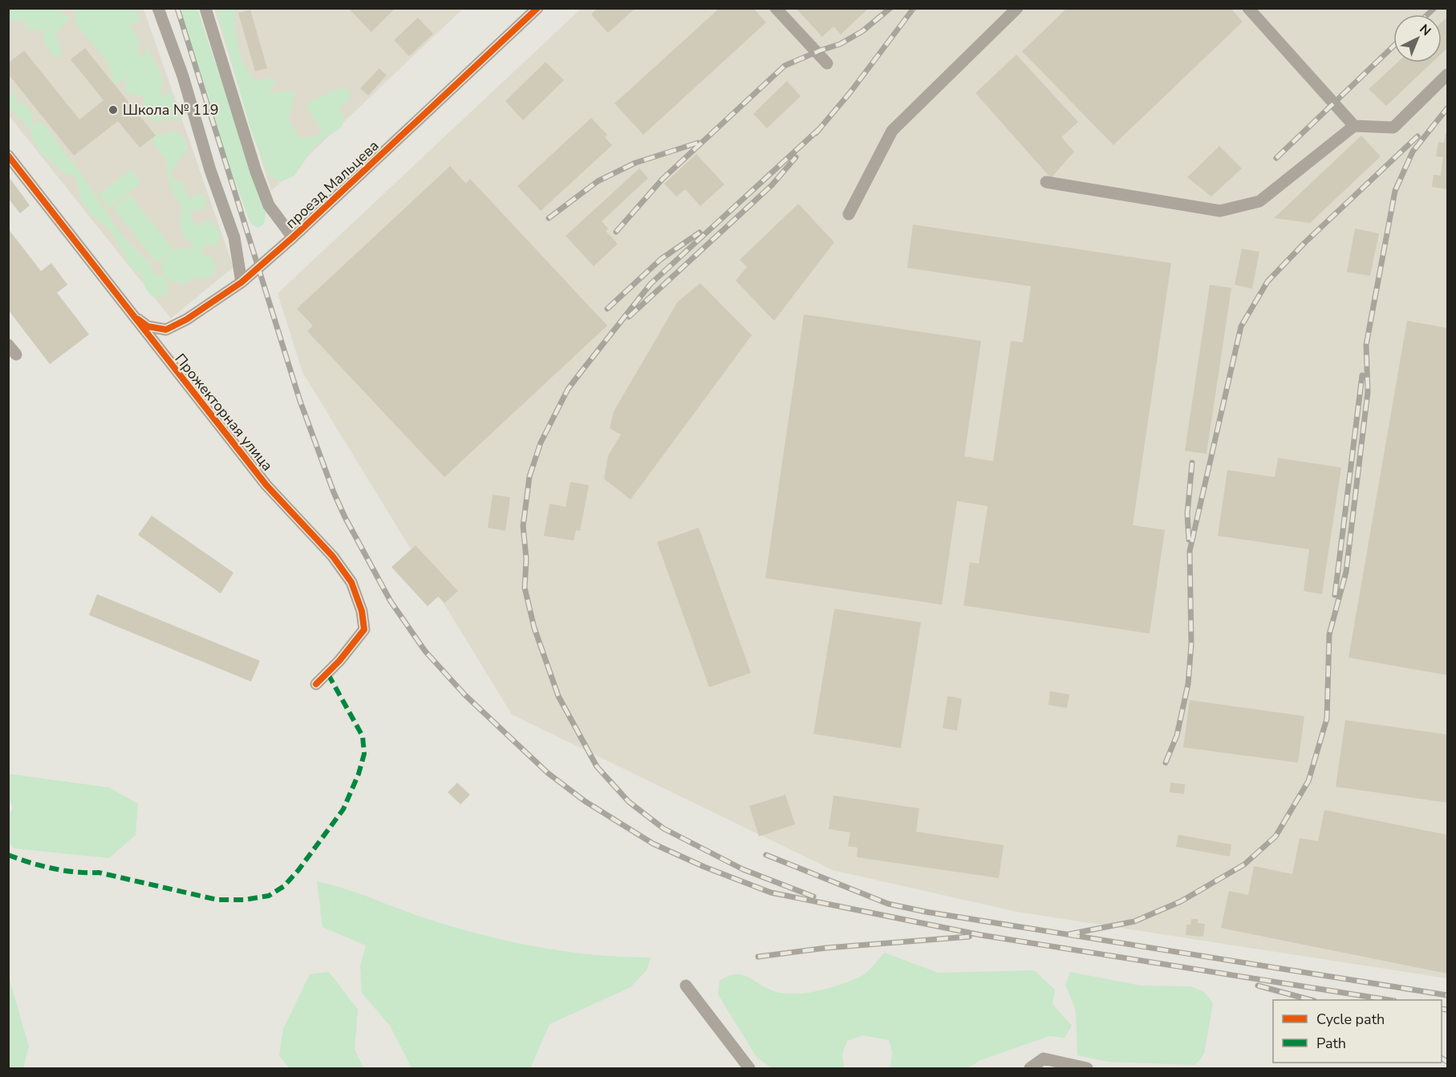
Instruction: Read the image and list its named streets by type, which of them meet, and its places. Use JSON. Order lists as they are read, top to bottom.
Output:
{
  "streets": {
    "street": ["проезд Мальцева", "Прожекторная улица"]
  },
  "crossings": [
    ["проезд Мальцева", "Прожекторная улица"]
  ],
  "places": ["Школа № 119"],
  "legend": ["Cycle path", "Path"],
  "north": "top right"
}
